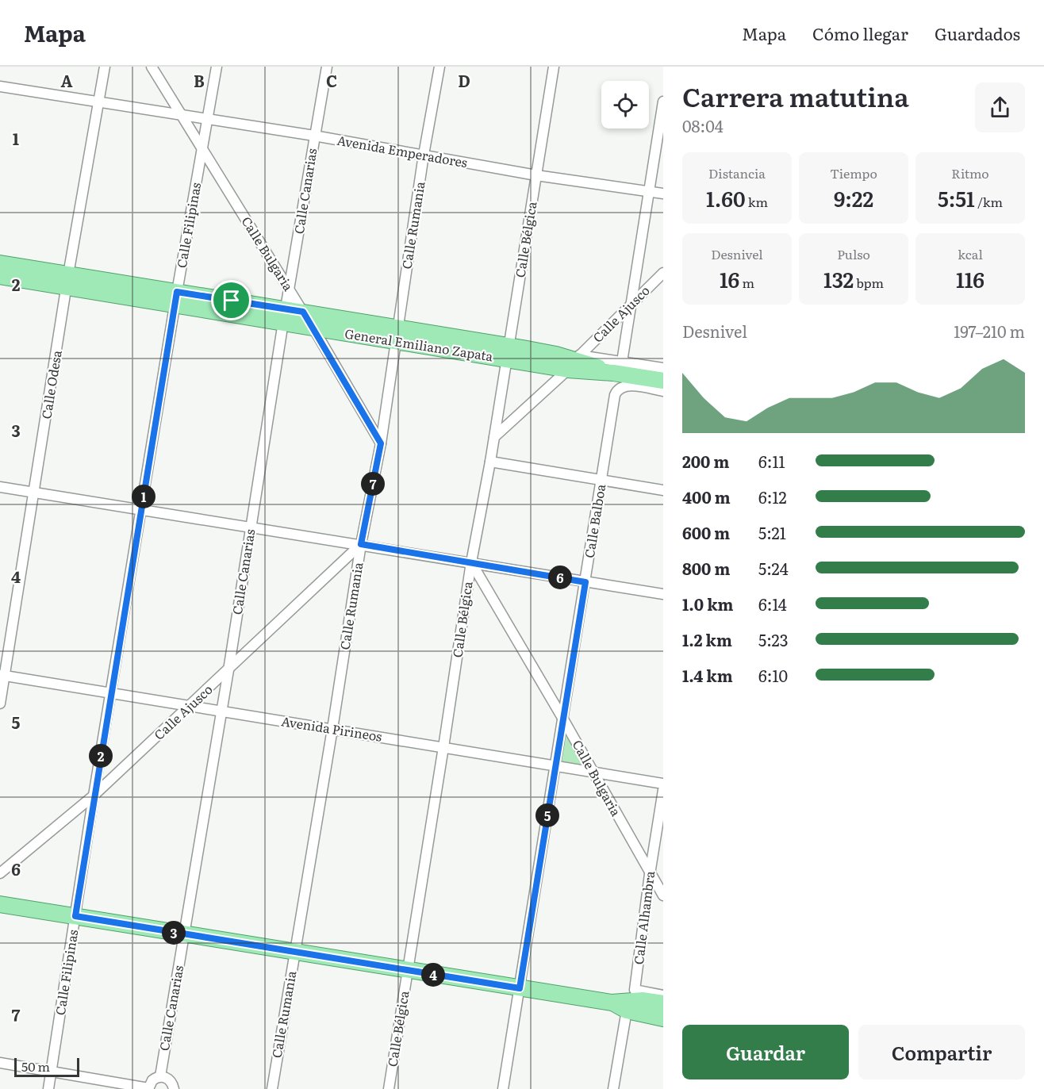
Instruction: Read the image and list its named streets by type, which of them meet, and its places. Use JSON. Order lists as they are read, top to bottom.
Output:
{
  "streets": {
    "main road": ["General Emiliano Zapata"],
    "street": [
      "Avenida Emperadores",
      "Calle Canarias",
      "Calle Filipinas",
      "Calle Rumania",
      "Calle Bélgica",
      "Calle Bulgaria",
      "Calle Ajusco",
      "Calle Odesa",
      "Calle Balboa",
      "Avenida Pirineos",
      "Calle Alhambra"
    ]
  },
  "crossings": [
    ["Avenida Emperadores", "Calle Canarias"],
    ["Avenida Emperadores", "Calle Filipinas"],
    ["Avenida Emperadores", "Calle Rumania"],
    ["Avenida Emperadores", "Calle Bélgica"],
    ["Avenida Emperadores", "Calle Bulgaria"],
    ["Avenida Emperadores", "Calle Odesa"],
    ["Calle Canarias", "Calle Bulgaria"],
    ["Calle Canarias", "Calle Ajusco"],
    ["Calle Canarias", "General Emiliano Zapata"],
    ["Calle Canarias", "Avenida Pirineos"],
    ["Calle Filipinas", "Calle Bulgaria"],
    ["Calle Filipinas", "Calle Ajusco"],
    ["Calle Filipinas", "General Emiliano Zapata"],
    ["Calle Filipinas", "Avenida Pirineos"],
    ["Calle Rumania", "Calle Bulgaria"],
    ["Calle Rumania", "Calle Ajusco"],
    ["Calle Rumania", "General Emiliano Zapata"],
    ["Calle Rumania", "Avenida Pirineos"],
    ["Calle Bélgica", "Calle Bulgaria"],
    ["Calle Bélgica", "General Emiliano Zapata"],
    ["Calle Bélgica", "Avenida Pirineos"],
    ["Calle Bulgaria", "General Emiliano Zapata"],
    ["Calle Bulgaria", "Calle Balboa"],
    ["Calle Bulgaria", "Avenida Pirineos"],
    ["Calle Bulgaria", "Calle Alhambra"],
    ["Calle Ajusco", "General Emiliano Zapata"],
    ["Calle Ajusco", "Avenida Pirineos"],
    ["General Emiliano Zapata", "Calle Odesa"],
    ["Calle Odesa", "Avenida Pirineos"],
    ["Calle Balboa", "Avenida Pirineos"]
  ],
  "scale_bar": "50 m",
  "page": {
    "header": "Mapa",
    "nav": ["Mapa", "Cómo llegar", "Guardados"],
    "heading": ["Carrera matutina", "08:04"],
    "stats": [
      ["Distancia", "1.60 km"],
      ["Tiempo", "9:22"],
      ["Ritmo", "5:51 /km"],
      ["Desnivel", "16 m"],
      ["Pulso", "132 bpm"],
      ["kcal", "116"]
    ],
    "chart": ["Desnivel", "197–210 m"],
    "list": [
      {
        "name": "200 m",
        "note": "6:11"
      },
      {
        "name": "400 m",
        "note": "6:12"
      },
      {
        "name": "600 m",
        "note": "5:21"
      },
      {
        "name": "800 m",
        "note": "5:24"
      },
      {
        "name": "1.0 km",
        "note": "6:14"
      },
      {
        "name": "1.2 km",
        "note": "5:23"
      },
      {
        "name": "1.4 km",
        "note": "6:10"
      }
    ],
    "pins": [
      "7",
      "1",
      "6",
      "2",
      "5",
      "3",
      "4"
    ],
    "buttons": ["Guardar", "Compartir"],
    "scale": "50 m"
  },
  "grid": {
    "columns": [
      "A",
      "B",
      "C",
      "D"
    ],
    "rows": [
      "1",
      "2",
      "3",
      "4",
      "5",
      "6",
      "7"
    ]
  }
}
